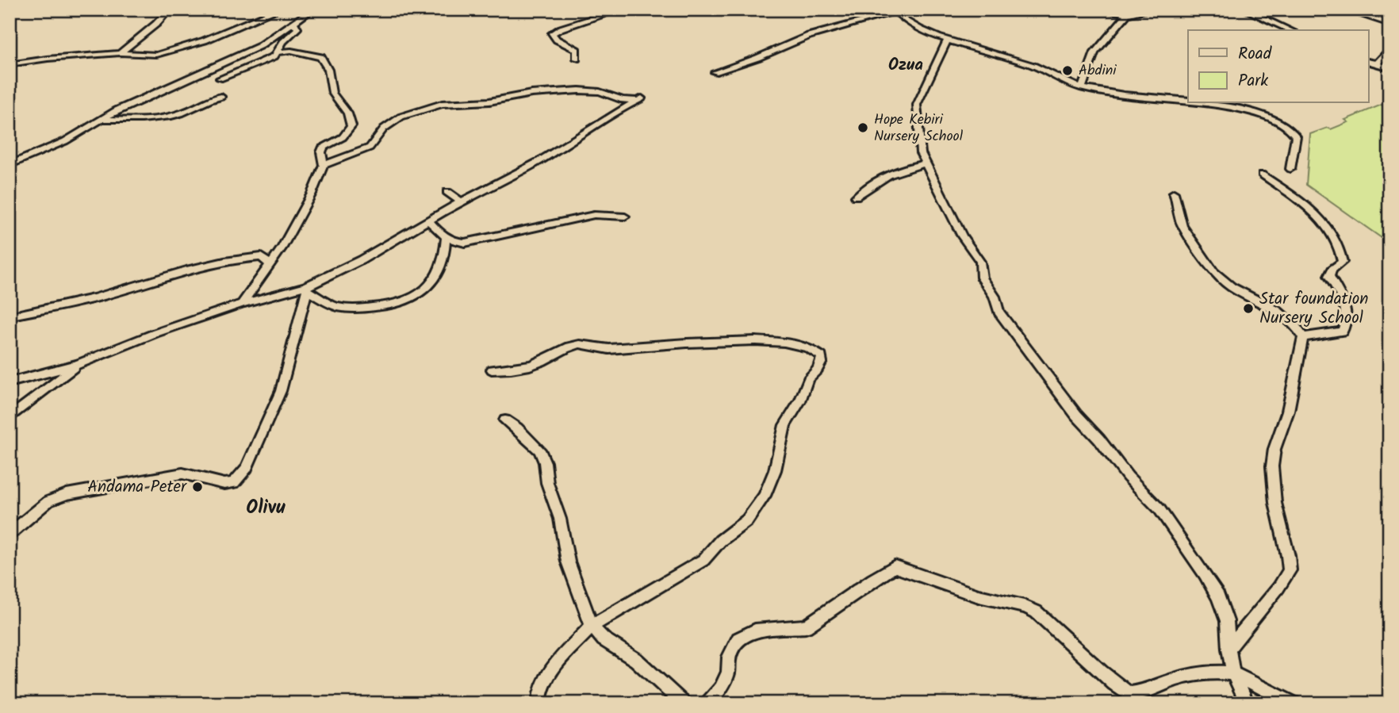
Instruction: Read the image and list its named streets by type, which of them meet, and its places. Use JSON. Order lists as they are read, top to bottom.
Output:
{
  "districts": ["Ozua", "Olivu"],
  "places": [
    "Abdini",
    "Hope Kebiri Nursery School",
    "Star foundation Nursery School",
    "Andama Peter"
  ],
  "legend": ["Road", "Park"]
}
